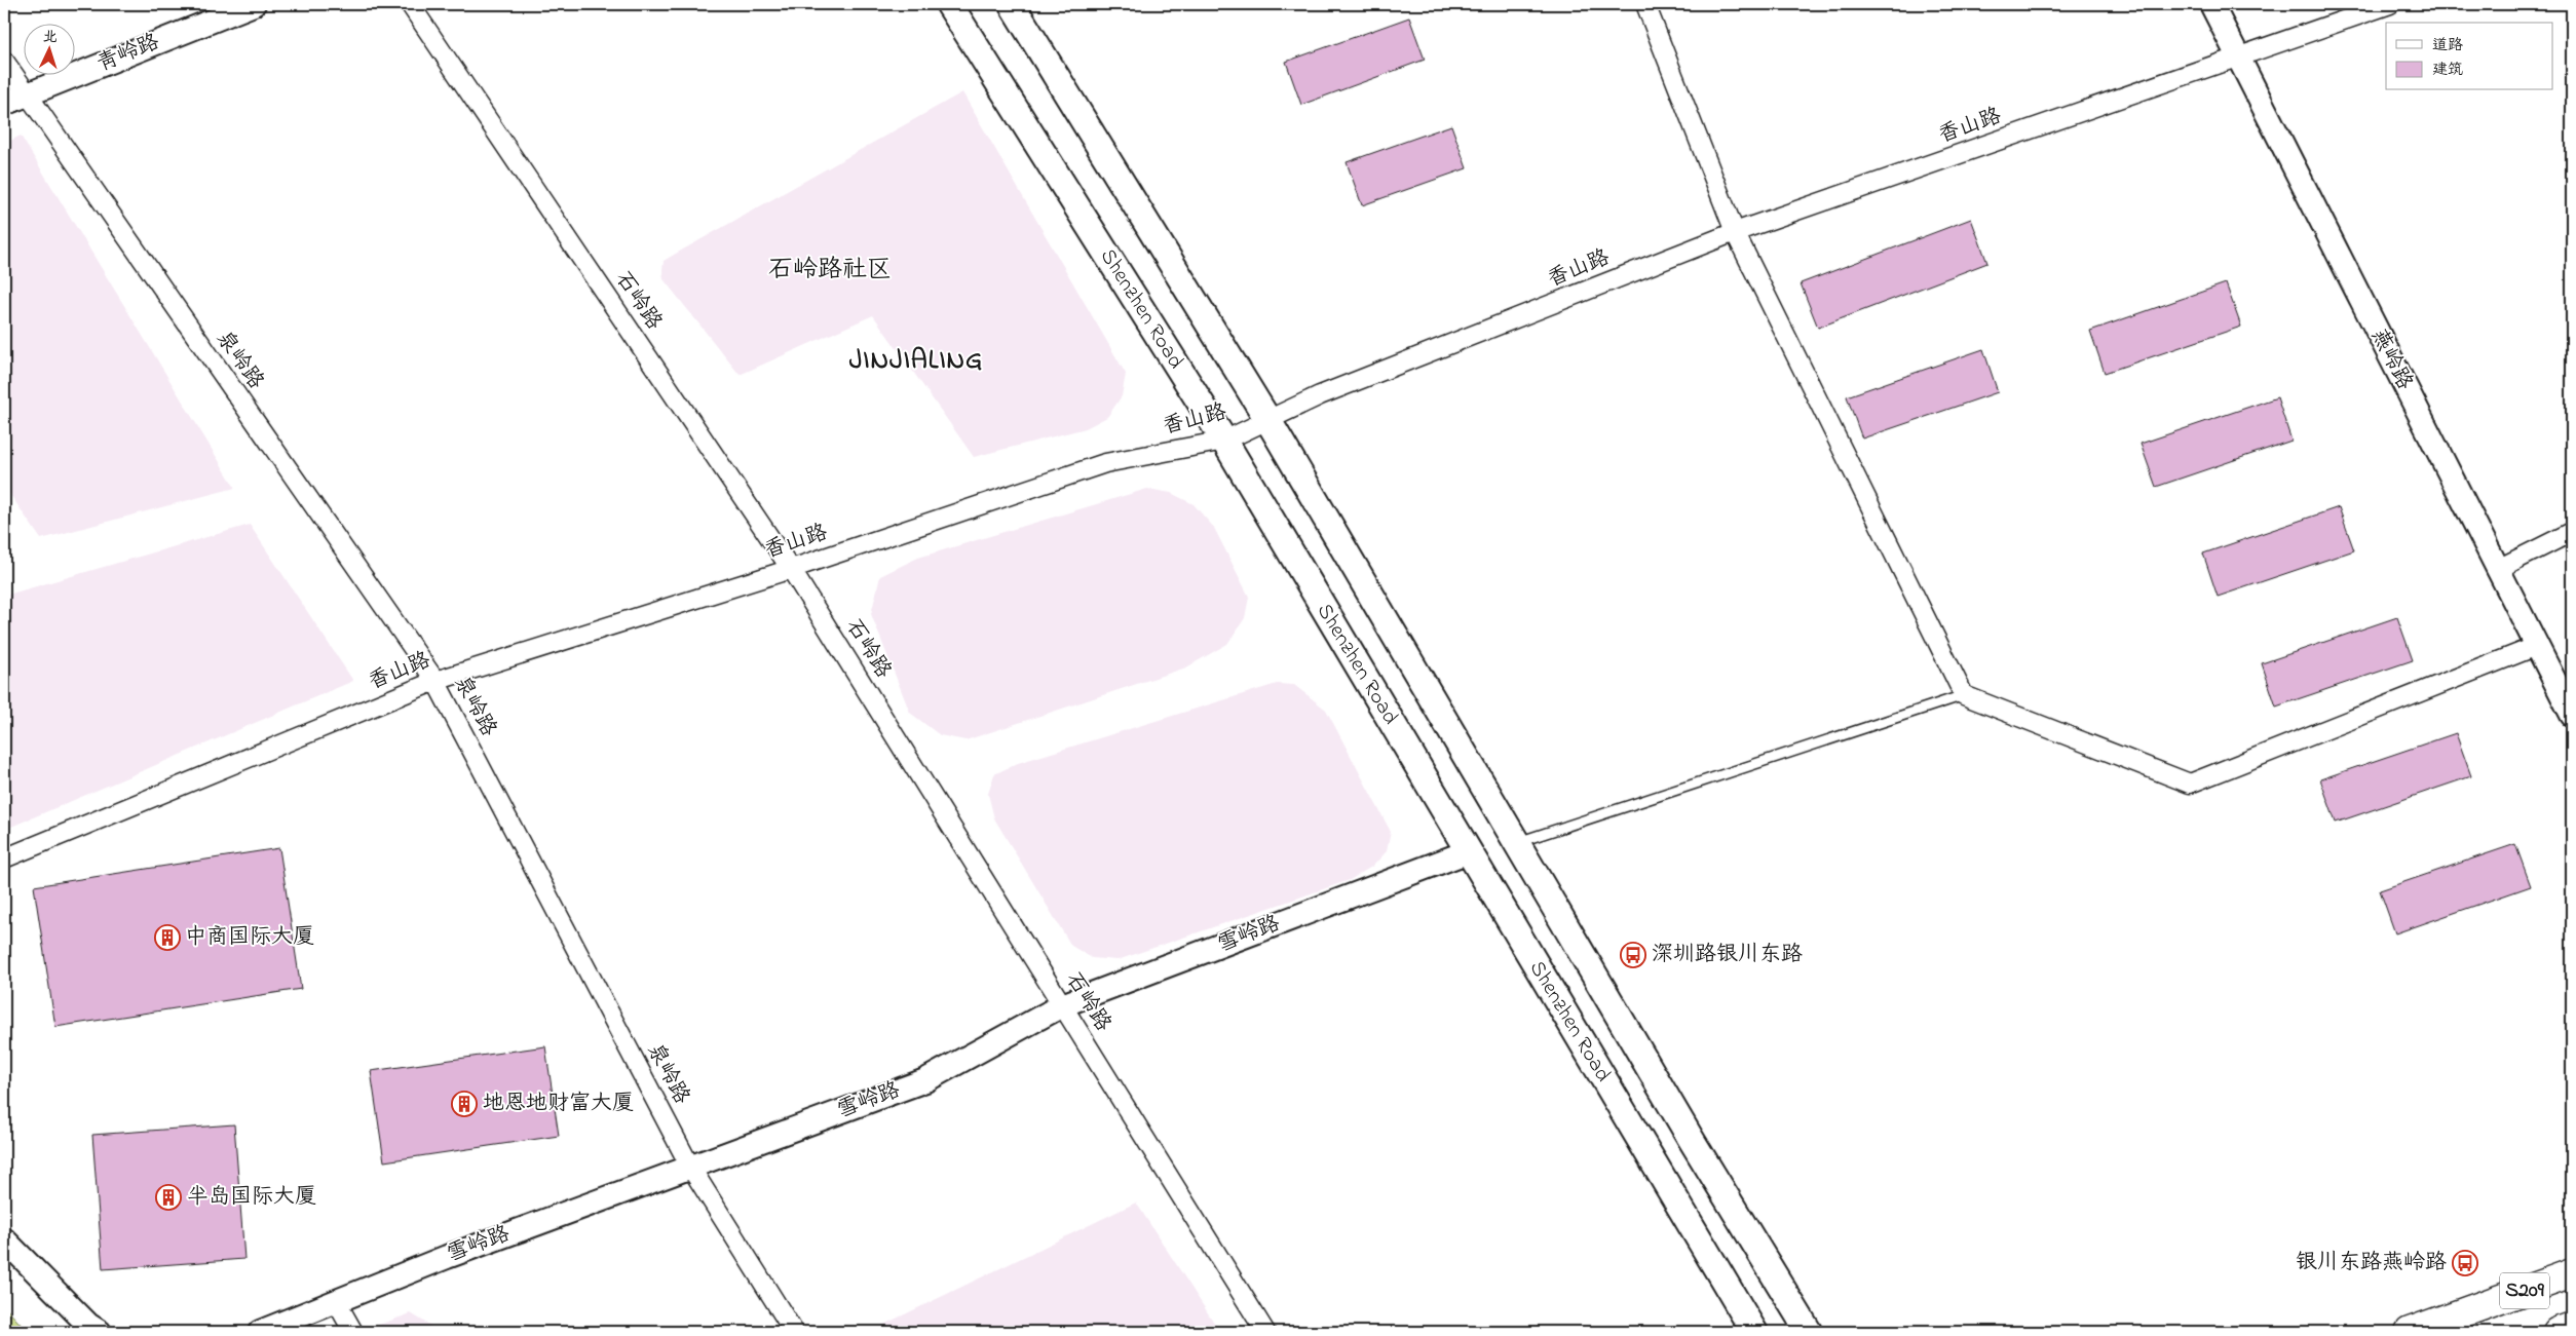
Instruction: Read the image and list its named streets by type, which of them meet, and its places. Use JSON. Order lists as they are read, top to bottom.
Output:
{
  "streets": {
    "main road": ["Shenzhen Road", "S209"],
    "street": [
      "青岭路",
      "香山路",
      "石岭路",
      "燕岭路",
      "泉岭路",
      "雪岭路"
    ]
  },
  "crossings": [
    ["青岭路", "泉岭路"],
    ["香山路", "石岭路"],
    ["香山路", "Shenzhen Road"],
    ["香山路", "燕岭路"],
    ["香山路", "泉岭路"],
    ["石岭路", "雪岭路"],
    ["Shenzhen Road", "雪岭路"],
    ["泉岭路", "雪岭路"]
  ],
  "districts": ["石岭路社区", "JINJIALING"],
  "places": {
    "building": ["中商国际大厦", "地恩地财富大厦", "半岛国际大厦"],
    "bus stop": ["深圳路银川东路", "银川东路燕岭路"]
  },
  "legend": ["道路", "建筑"],
  "north": "top"
}
